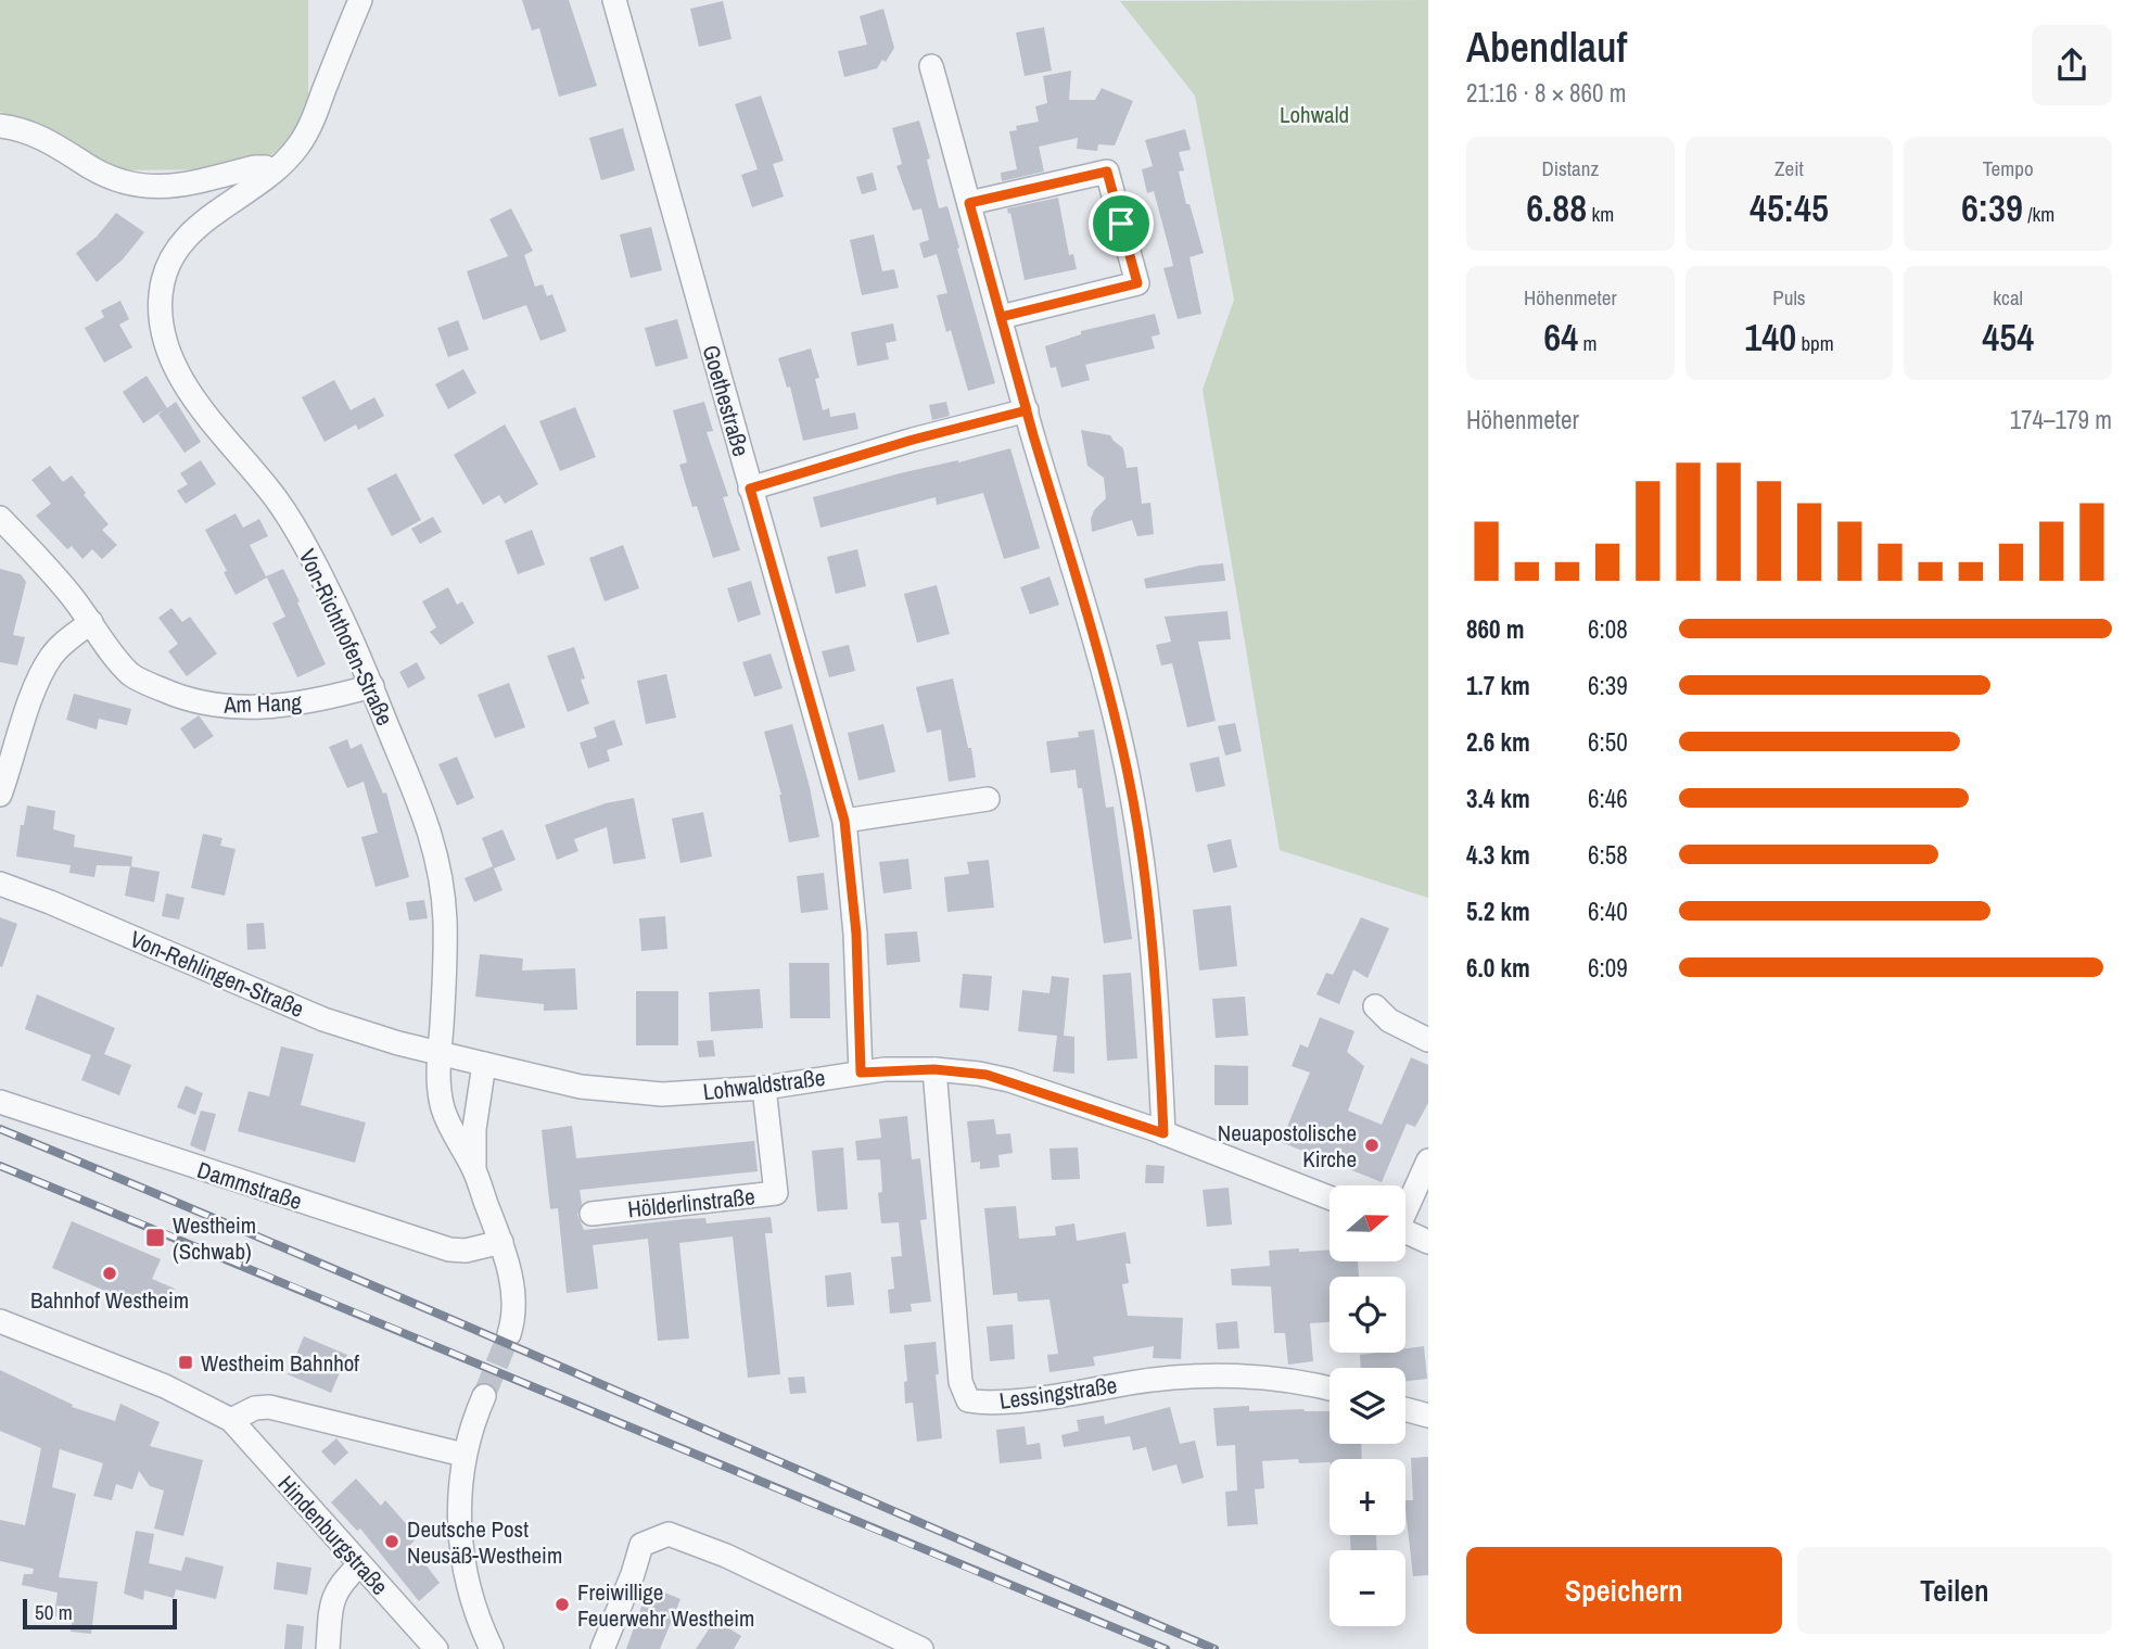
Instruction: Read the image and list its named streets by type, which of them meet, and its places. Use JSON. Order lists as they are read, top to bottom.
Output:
{
  "streets": {
    "street": [
      "Goethestraße",
      "Von-Richthofen-Straße",
      "Am Hang",
      "Von-Rehlingen-Straße",
      "Lohwaldstraße",
      "Dammstraße",
      "Hölderlinstraße",
      "Lessingstraße",
      "Hindenburgstraße"
    ]
  },
  "crossings": [
    ["Goethestraße", "Lohwaldstraße"],
    ["Von-Richthofen-Straße", "Am Hang"],
    ["Von-Richthofen-Straße", "Von-Rehlingen-Straße"],
    ["Von-Richthofen-Straße", "Lohwaldstraße"],
    ["Von-Rehlingen-Straße", "Lohwaldstraße"],
    ["Lohwaldstraße", "Hölderlinstraße"],
    ["Lohwaldstraße", "Lessingstraße"]
  ],
  "parks": ["Lohwald"],
  "places": {
    "other": [
      "Neuapostolische Kirche",
      "Bahnhof Westheim",
      "Deutsche Post Neusäß-Westheim",
      "Freiwillige Feuerwehr Westheim"
    ],
    "transit": ["Westheim (Schwab)", "Westheim Bahnhof"]
  },
  "scale_bar": "50 m",
  "north": "right",
  "page": {
    "heading": ["Abendlauf", "21:16 · 8 × 860 m"],
    "stats": [
      ["Distanz", "6.88 km"],
      ["Zeit", "45:45"],
      ["Tempo", "6:39 /km"],
      ["Höhenmeter", "64 m"],
      ["Puls", "140 bpm"],
      ["kcal", "454"]
    ],
    "chart": ["Höhenmeter", "174–179 m"],
    "list": [
      {
        "name": "860 m",
        "note": "6:08"
      },
      {
        "name": "1.7 km",
        "note": "6:39"
      },
      {
        "name": "2.6 km",
        "note": "6:50"
      },
      {
        "name": "3.4 km",
        "note": "6:46"
      },
      {
        "name": "4.3 km",
        "note": "6:58"
      },
      {
        "name": "5.2 km",
        "note": "6:40"
      },
      {
        "name": "6.0 km",
        "note": "6:09"
      }
    ],
    "map_buttons": ["+", "−"],
    "buttons": ["Speichern", "Teilen"],
    "scale": "50 m"
  }
}
